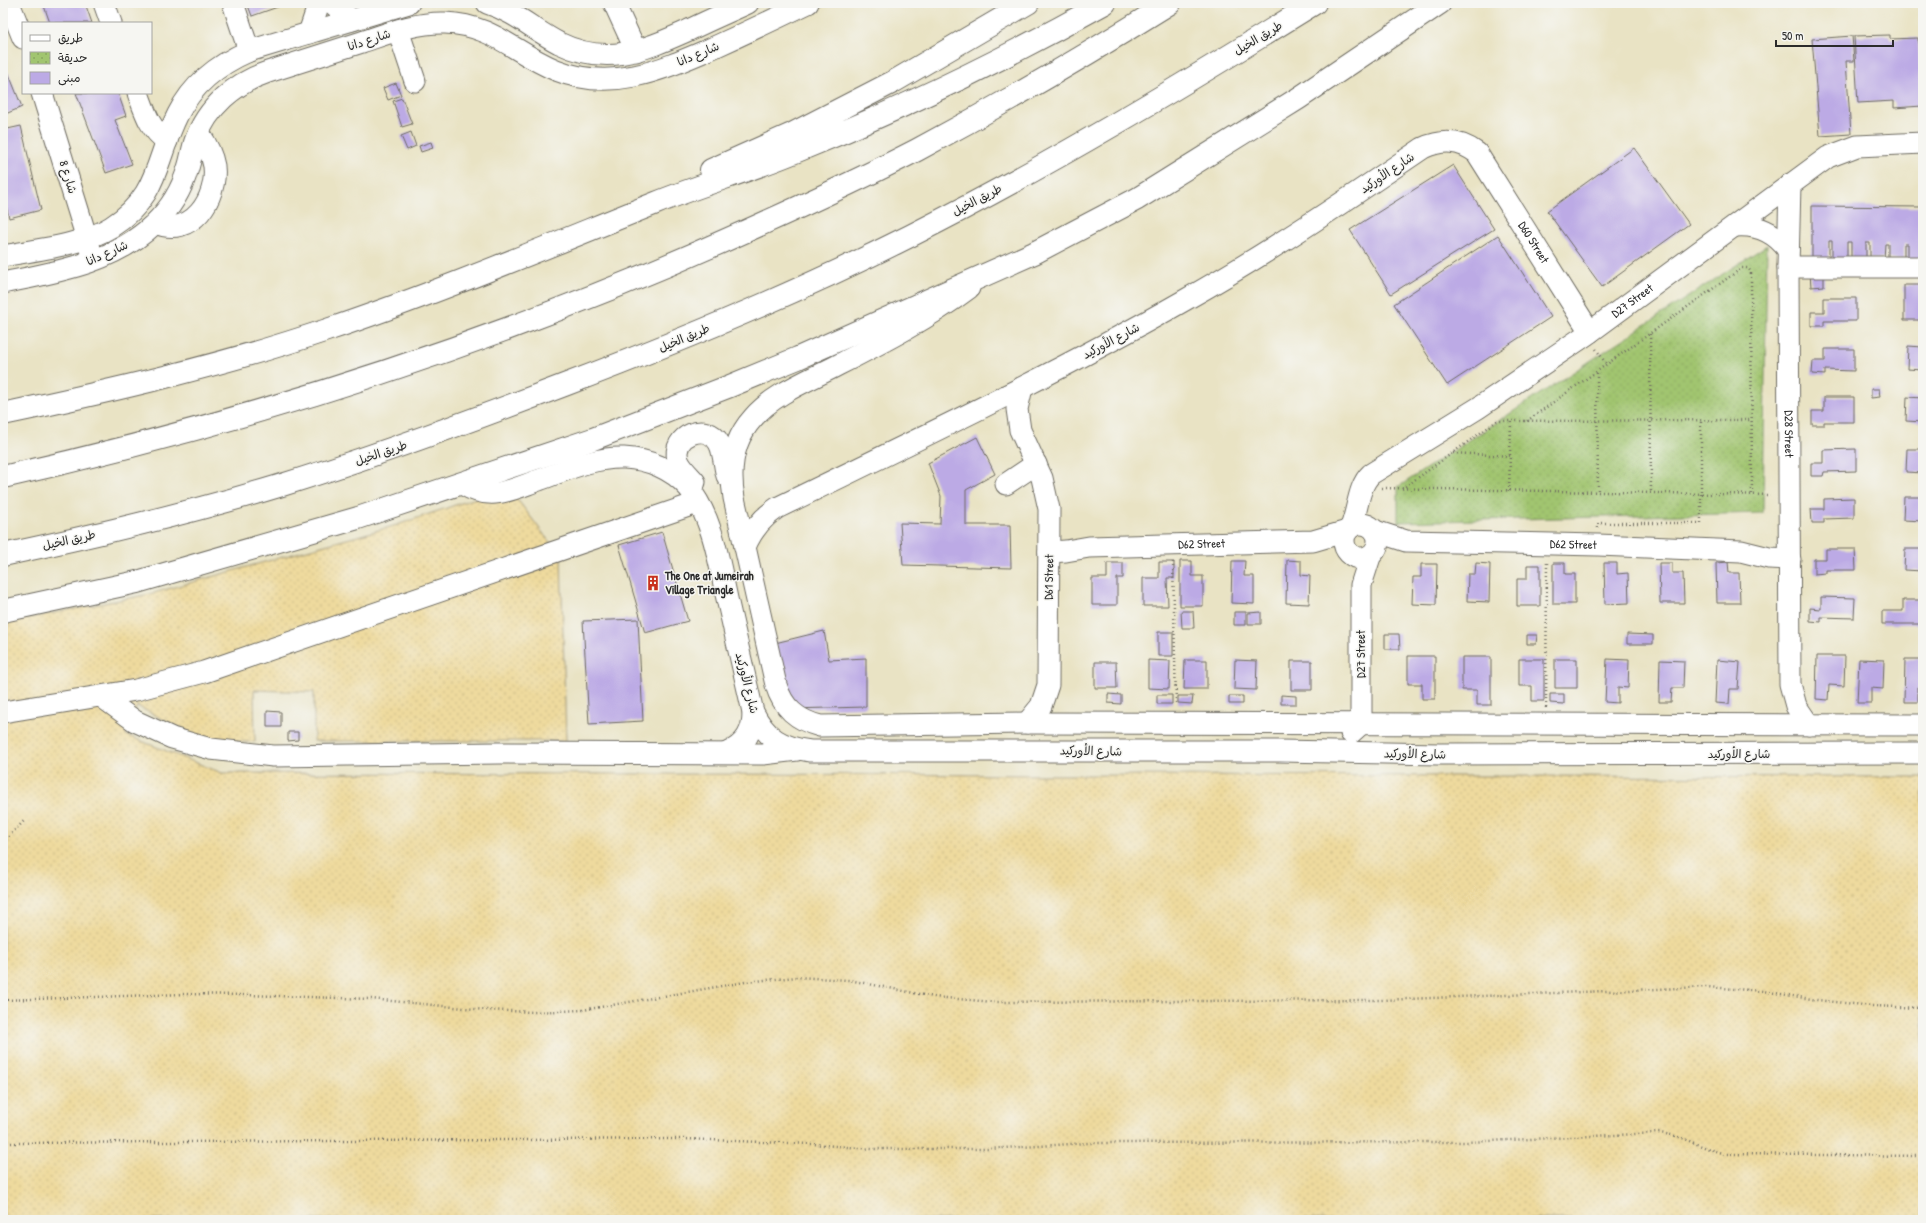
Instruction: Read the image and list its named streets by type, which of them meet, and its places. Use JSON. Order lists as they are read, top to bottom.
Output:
{
  "streets": {
    "highway": ["طريق الخيل"],
    "street": [
      "شارع دانا",
      "شارع الأوركيد",
      "شارع 8",
      "D60 Street",
      "D27 Street",
      "D28 Street",
      "D62 Street",
      "D61 Street"
    ]
  },
  "crossings": [
    ["شارع دانا", "شارع 8"],
    ["شارع الأوركيد", "D60 Street"],
    ["شارع الأوركيد", "D61 Street"],
    ["D60 Street", "D27 Street"],
    ["D27 Street", "D28 Street"],
    ["D27 Street", "D62 Street"],
    ["D28 Street", "D62 Street"],
    ["D62 Street", "D61 Street"]
  ],
  "places": {
    "building": ["The One at Jumeirah Village Triangle"]
  },
  "legend": ["طريق", "حديقة", "مبنى"],
  "scale_bar": "50 m"
}
